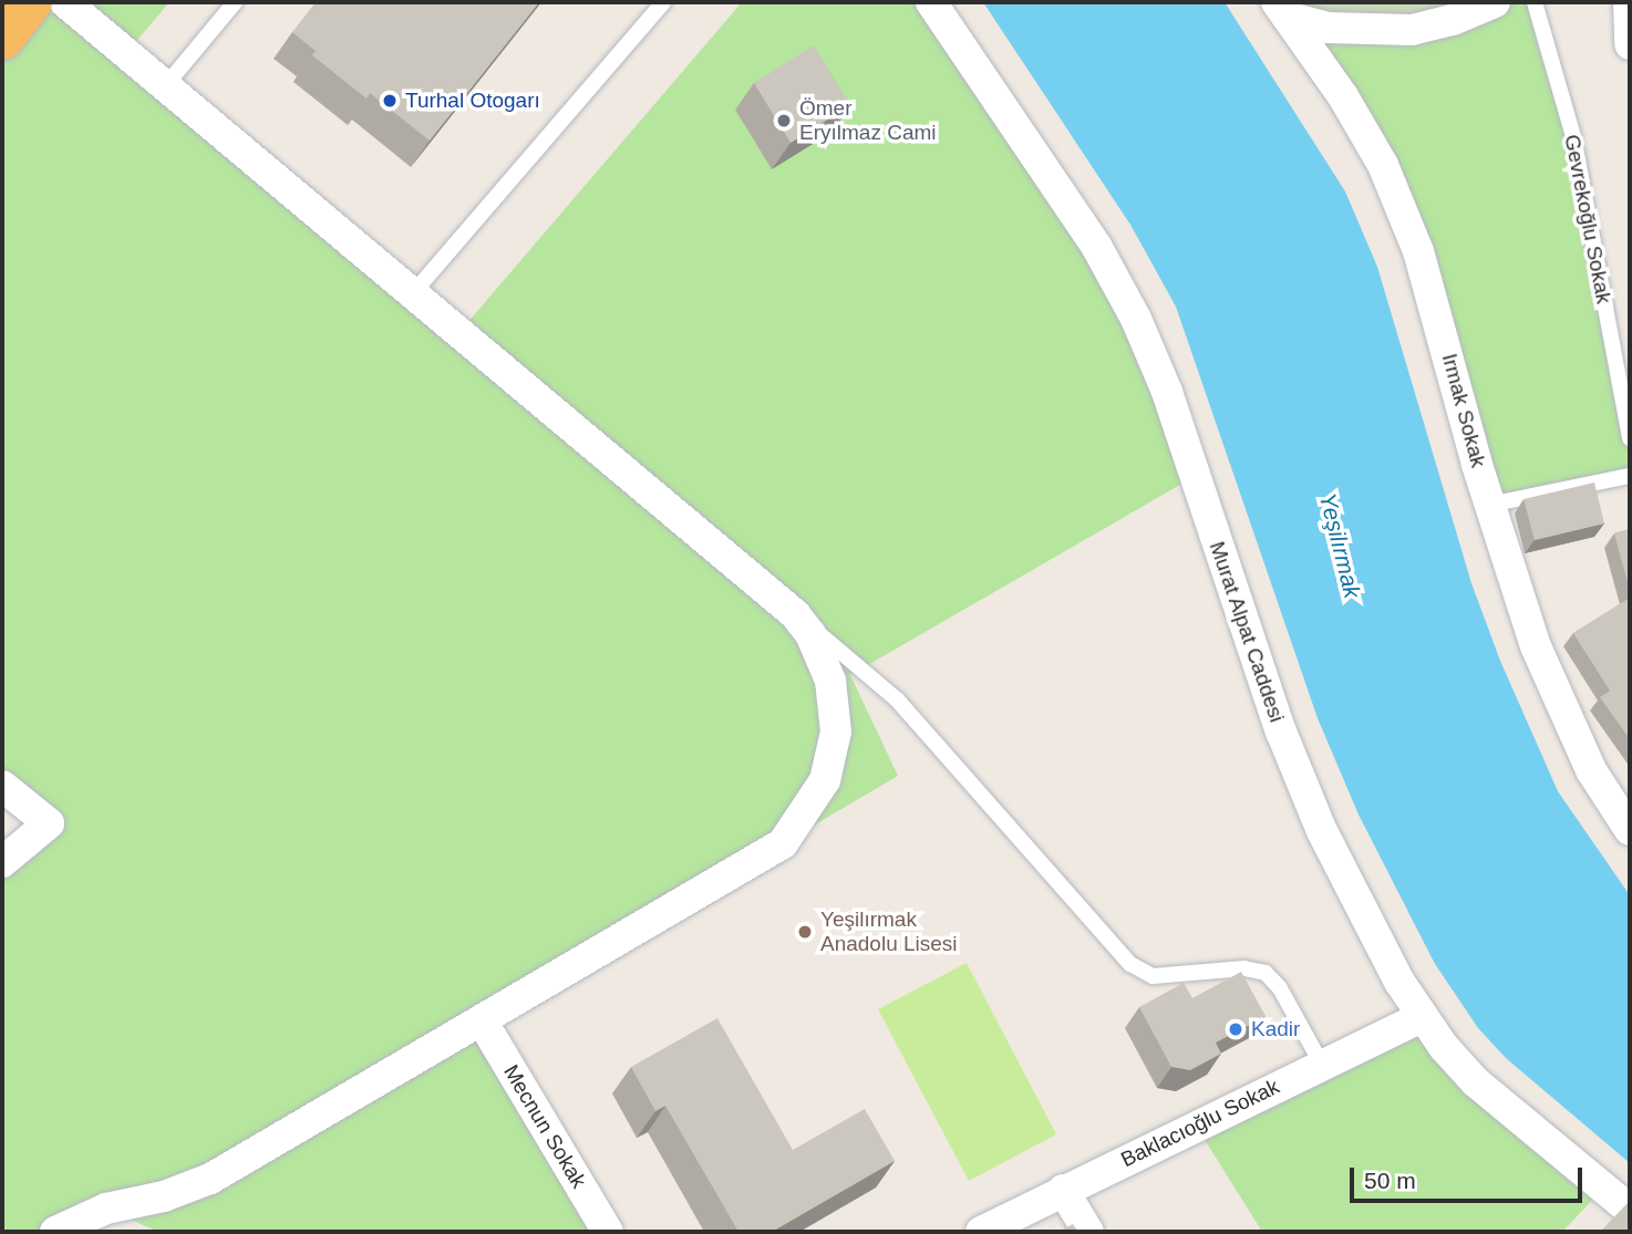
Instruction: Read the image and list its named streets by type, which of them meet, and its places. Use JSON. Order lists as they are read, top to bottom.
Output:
{
  "streets": {
    "street": [
      "Irmak Sokak",
      "Murat Alpat Caddesi",
      "Baklacıoğlu Sokak",
      "Mecnun Sokak"
    ],
    "lane": ["Gevrekoğlu Sokak"]
  },
  "crossings": [
    ["Murat Alpat Caddesi", "Baklacıoğlu Sokak"]
  ],
  "water": ["Yeşilırmak"],
  "places": [
    "Turhal Otogarı",
    "Ömer Eryılmaz Cami",
    "Yeşilırmak Anadolu Lisesi",
    "Kadir"
  ],
  "scale_bar": "50 m"
}
